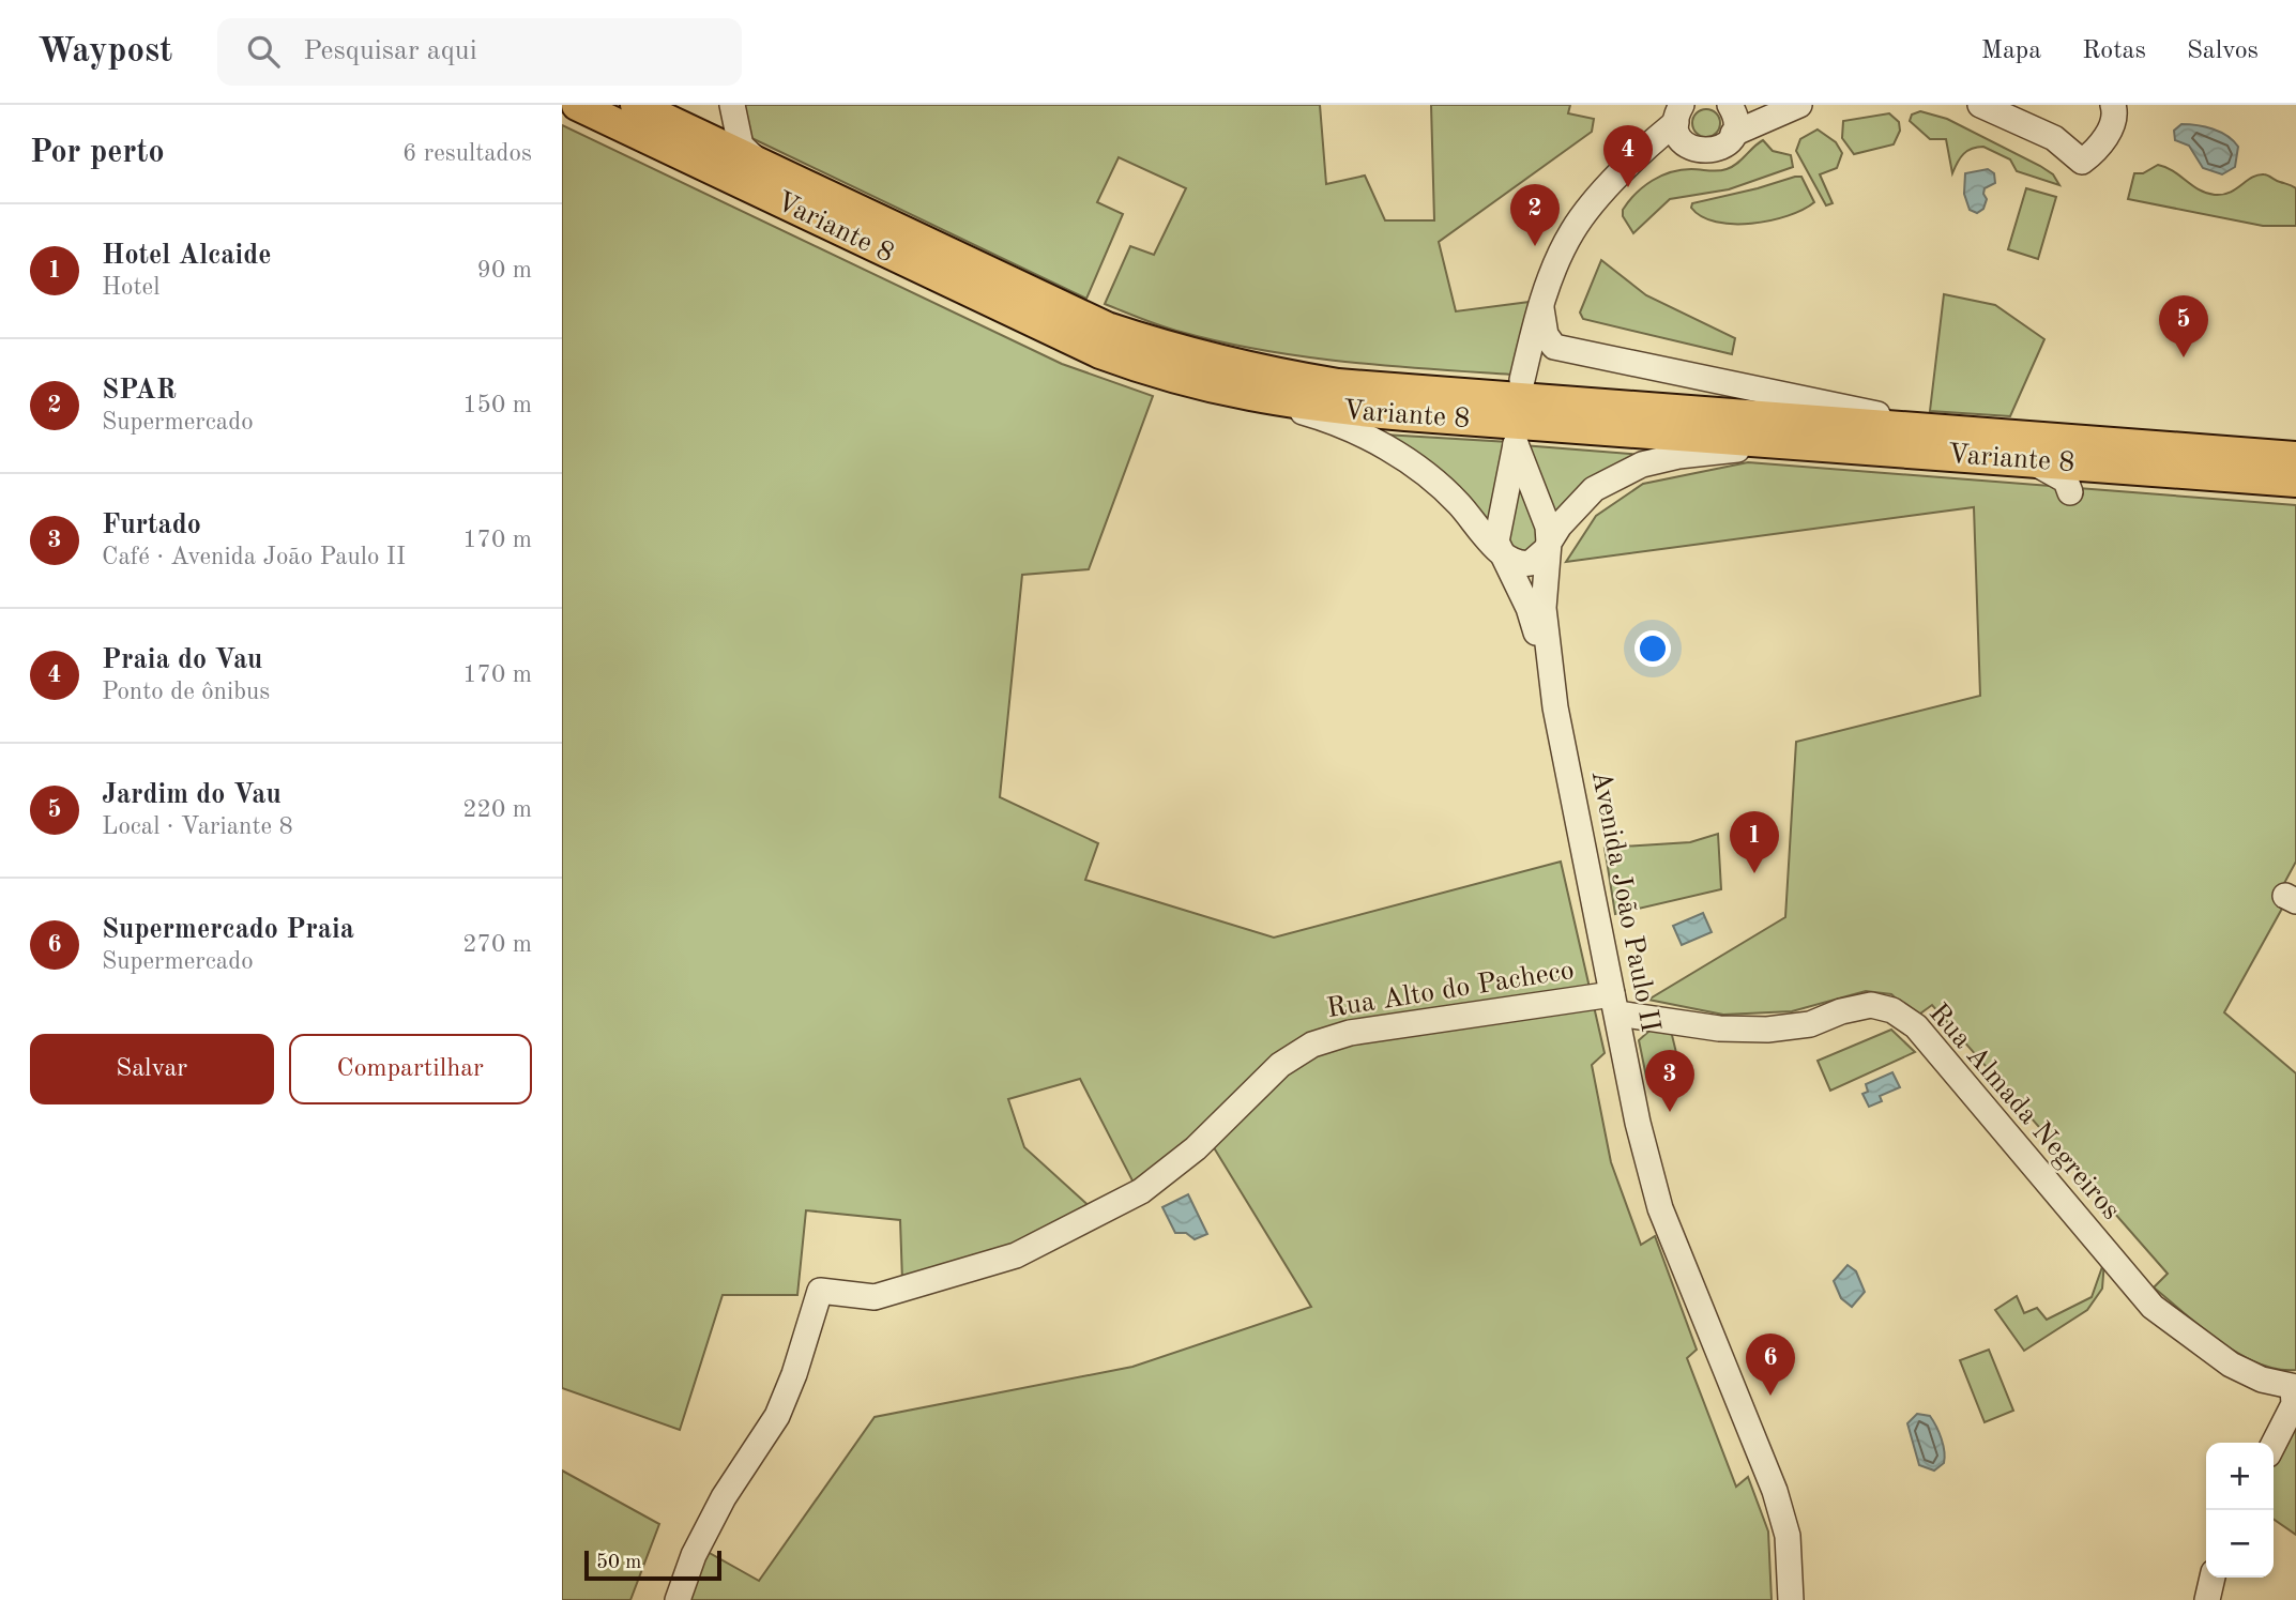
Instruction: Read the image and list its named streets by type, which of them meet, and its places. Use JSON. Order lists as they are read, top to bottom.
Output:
{
  "streets": {
    "main road": ["Variante 8"],
    "street": ["Avenida João Paulo II", "Rua Alto do Pacheco", "Rua Almada Negreiros"]
  },
  "crossings": [
    ["Avenida João Paulo II", "Rua Alto do Pacheco"],
    ["Avenida João Paulo II", "Rua Almada Negreiros"],
    ["Rua Alto do Pacheco", "Rua Almada Negreiros"]
  ],
  "scale_bar": "50 m",
  "page": {
    "header": "Waypost",
    "search": "Pesquisar aqui",
    "nav": ["Mapa", "Rotas", "Salvos"],
    "heading": ["Por perto", "6 resultados"],
    "pins": [
      "4",
      "2",
      "5",
      "1",
      "3",
      "6"
    ],
    "list": [
      {
        "mark": "1",
        "name": "Hotel Alcaide",
        "note": "Hotel",
        "value": "90 m"
      },
      {
        "mark": "2",
        "name": "SPAR",
        "note": "Supermercado",
        "value": "150 m"
      },
      {
        "mark": "3",
        "name": "Furtado",
        "note": "Café · Avenida João Paulo II",
        "value": "170 m"
      },
      {
        "mark": "4",
        "name": "Praia do Vau",
        "note": "Ponto de ônibus",
        "value": "170 m"
      },
      {
        "mark": "5",
        "name": "Jardim do Vau",
        "note": "Local · Variante 8",
        "value": "220 m"
      },
      {
        "mark": "6",
        "name": "Supermercado Praia",
        "note": "Supermercado",
        "value": "270 m"
      }
    ],
    "buttons": ["Salvar", "Compartilhar"],
    "map_buttons": ["+", "−"],
    "scale": "50 m"
  }
}
